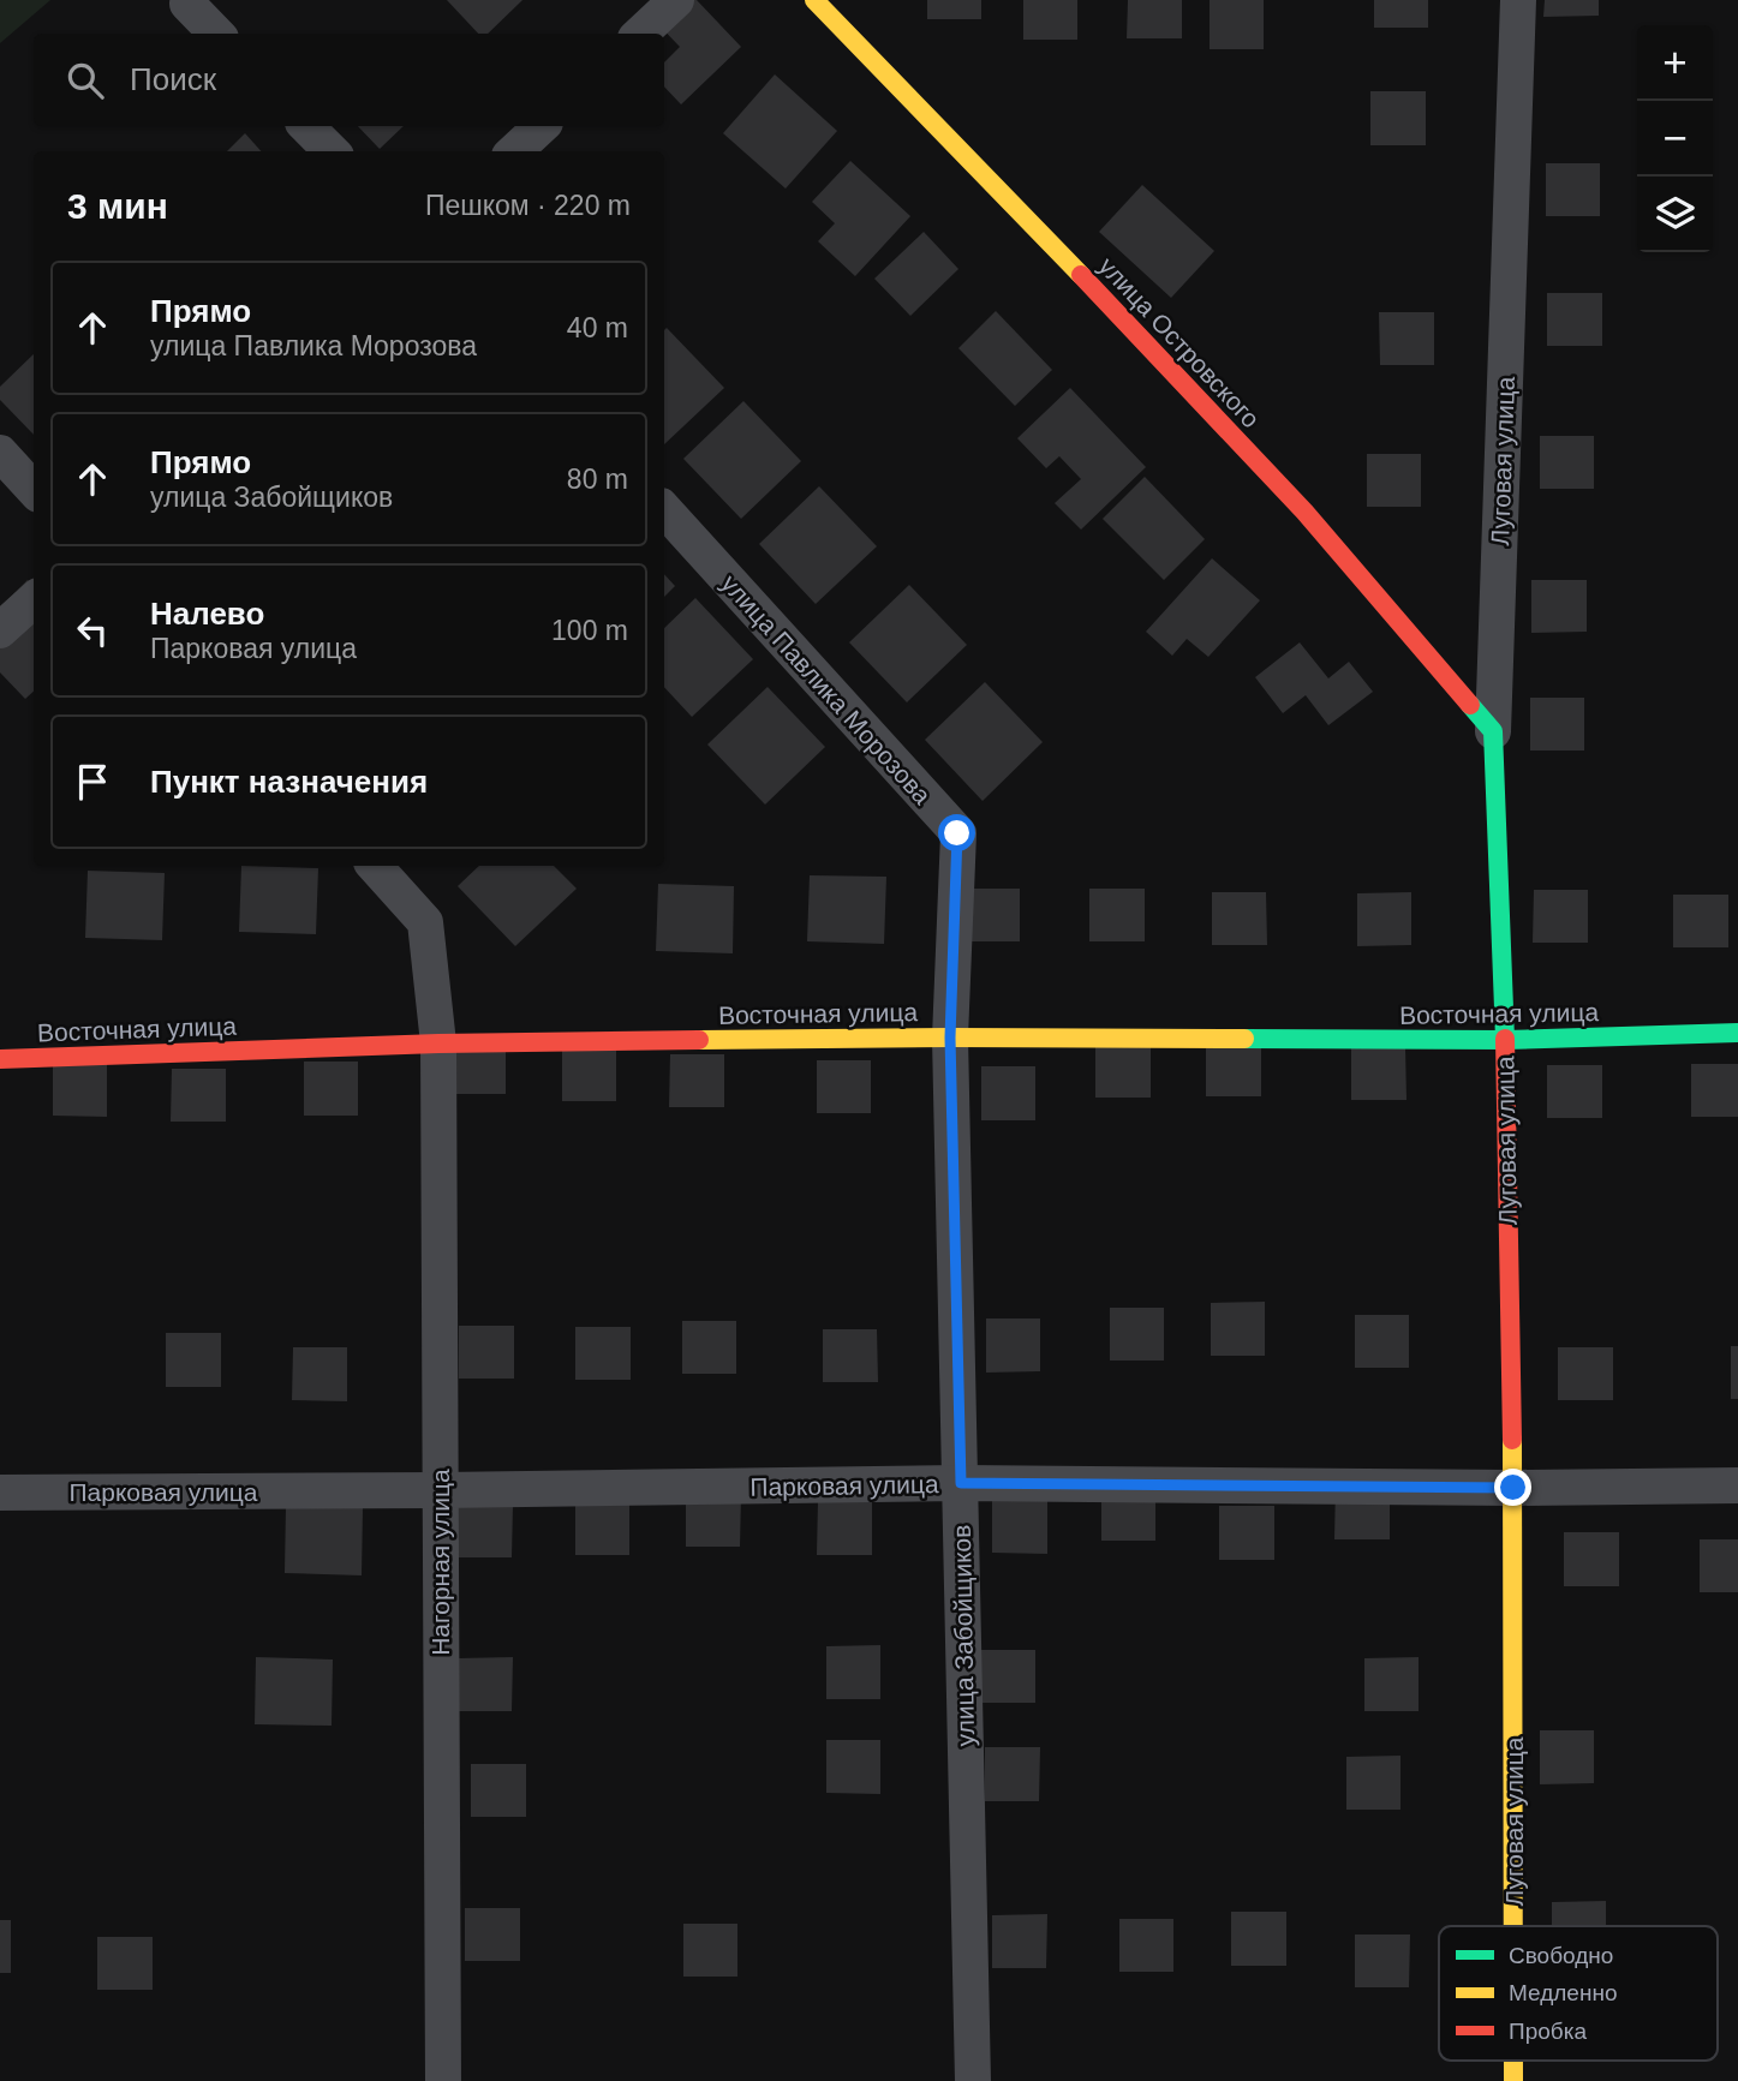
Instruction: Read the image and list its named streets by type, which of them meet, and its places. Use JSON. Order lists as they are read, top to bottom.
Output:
{
  "streets": {
    "main road": ["улица Островского", "Луговая улица", "Восточная улица"],
    "street": [
      "улица Павлика Морозова",
      "Парковая улица",
      "Нагорная улица",
      "улица Забойщиков"
    ]
  },
  "crossings": [
    ["улица Островского", "Луговая улица"],
    ["Луговая улица", "Восточная улица"],
    ["Луговая улица", "Парковая улица"],
    ["улица Павлика Морозова", "Восточная улица"],
    ["улица Павлика Морозова", "улица Забойщиков"],
    ["Восточная улица", "Нагорная улица"],
    ["Восточная улица", "улица Забойщиков"],
    ["Парковая улица", "Нагорная улица"],
    ["Парковая улица", "улица Забойщиков"]
  ],
  "legend": ["Свободно", "Медленно", "Пробка"],
  "page": {
    "map_buttons": ["+", "−"],
    "search": "Поиск",
    "heading": ["3 мин", "Пешком · 220 m"],
    "list": [
      ["Прямо", "улица Павлика Морозова", "40 m"],
      ["Прямо", "улица Забойщиков", "80 m"],
      ["Налево", "Парковая улица", "100 m"],
      "Пункт назначения"
    ]
  }
}
